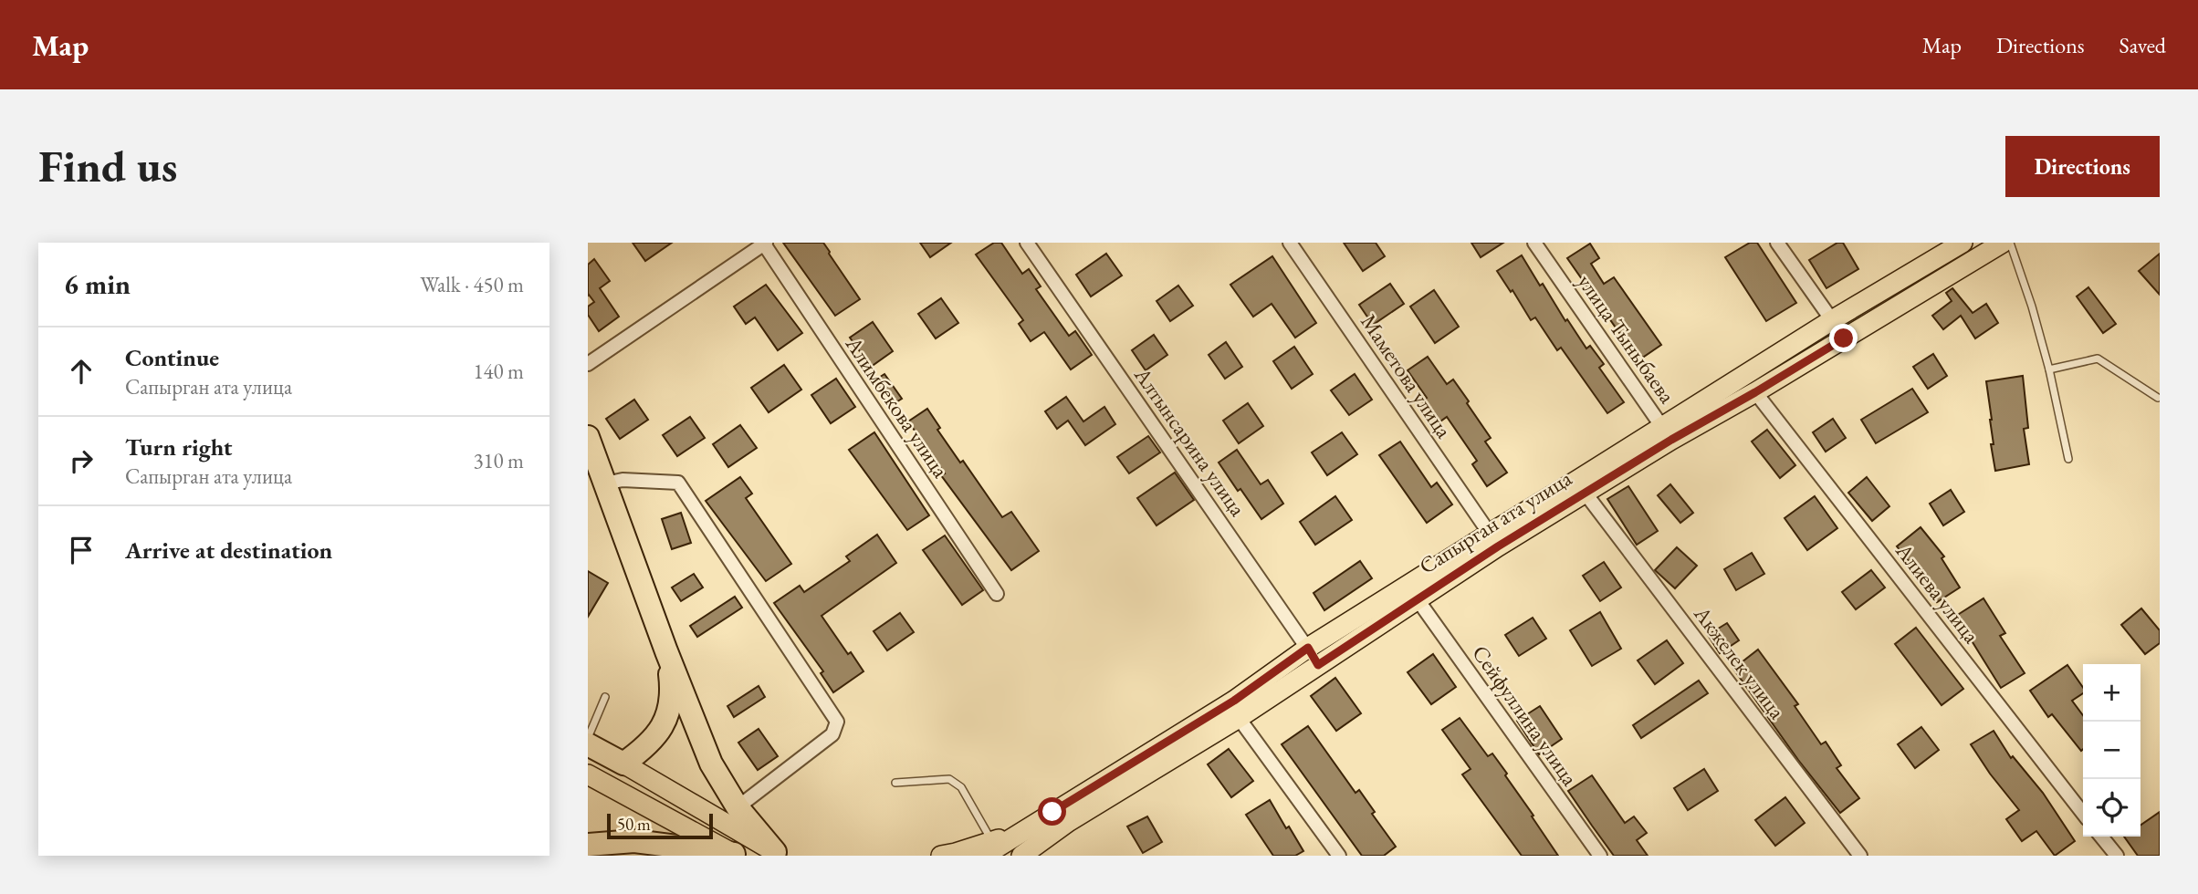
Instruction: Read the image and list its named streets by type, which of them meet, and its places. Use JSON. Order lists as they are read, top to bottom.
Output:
{
  "streets": {
    "main road": ["Сапырган ата улица"],
    "street": [
      "улица Тыныбаева",
      "Маметова улица",
      "Алимбекова улица",
      "Алтынсарина улица",
      "Алиева улица",
      "Акжелек улица",
      "Сейфуллина улица"
    ]
  },
  "crossings": [
    ["улица Тыныбаева", "Сапырган ата улица"],
    ["Маметова улица", "Сапырган ата улица"],
    ["Алтынсарина улица", "Сапырган ата улица"],
    ["Сапырган ата улица", "Алиева улица"],
    ["Сапырган ата улица", "Акжелек улица"],
    ["Сапырган ата улица", "Сейфуллина улица"]
  ],
  "scale_bar": "50 m",
  "page": {
    "header": "Map",
    "nav": ["Map", "Directions", "Saved"],
    "buttons": "Directions",
    "title": "Find us",
    "heading": ["6 min", "Walk · 450 m"],
    "list": [
      ["Continue", "Сапырган ата улица", "140 m"],
      ["Turn right", "Сапырган ата улица", "310 m"],
      "Arrive at destination"
    ],
    "map_buttons": ["+", "−"],
    "scale": "50 m"
  }
}
